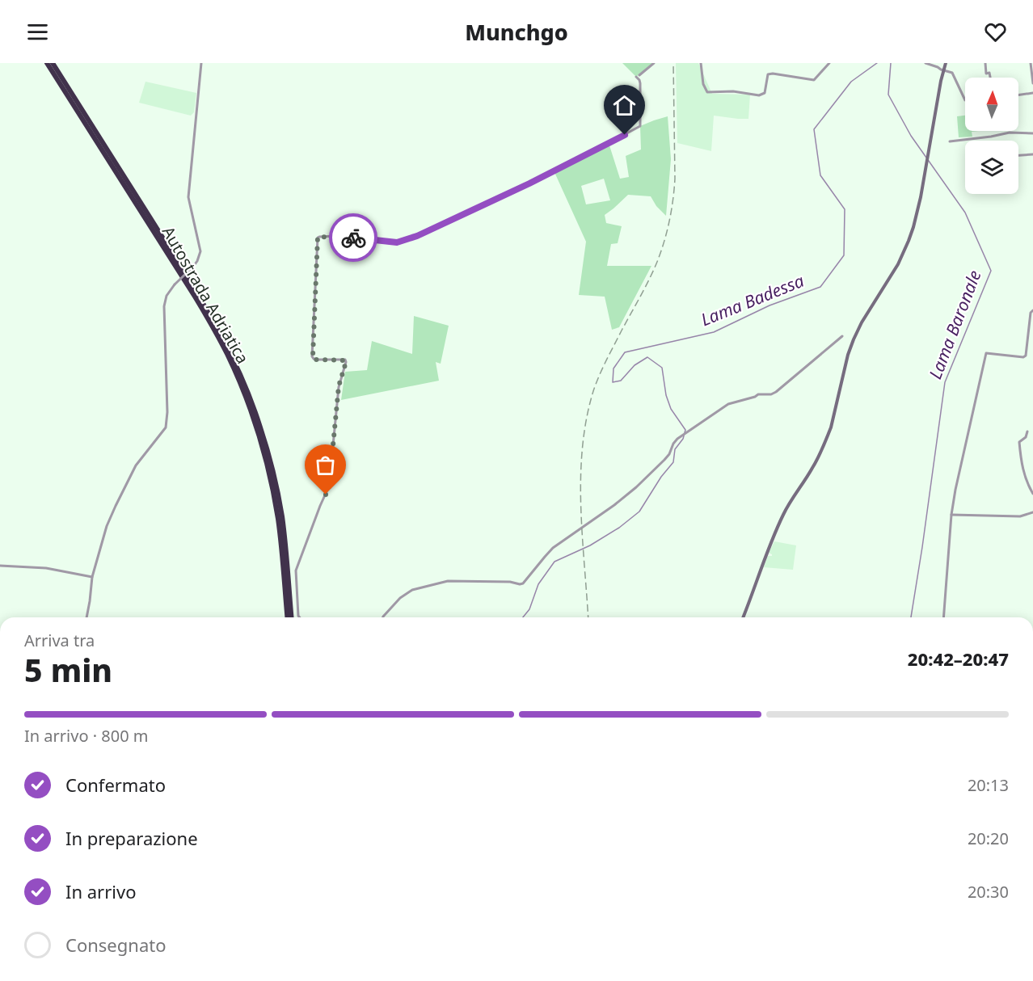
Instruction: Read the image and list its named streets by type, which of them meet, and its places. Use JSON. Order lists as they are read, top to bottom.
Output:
{
  "streets": {
    "highway": ["Autostrada Adriatica"]
  },
  "water": ["Lama Badessa", "Lama Baronale"],
  "north": "top",
  "page": {
    "header": "Munchgo",
    "heading": ["5 min", "Arriva tra", "20:42–20:47"],
    "bar": "In arrivo · 800 m",
    "list": [
      ["Confermato", "20:13"],
      ["In preparazione", "20:20"],
      ["In arrivo", "20:30"],
      "Consegnato"
    ]
  }
}
